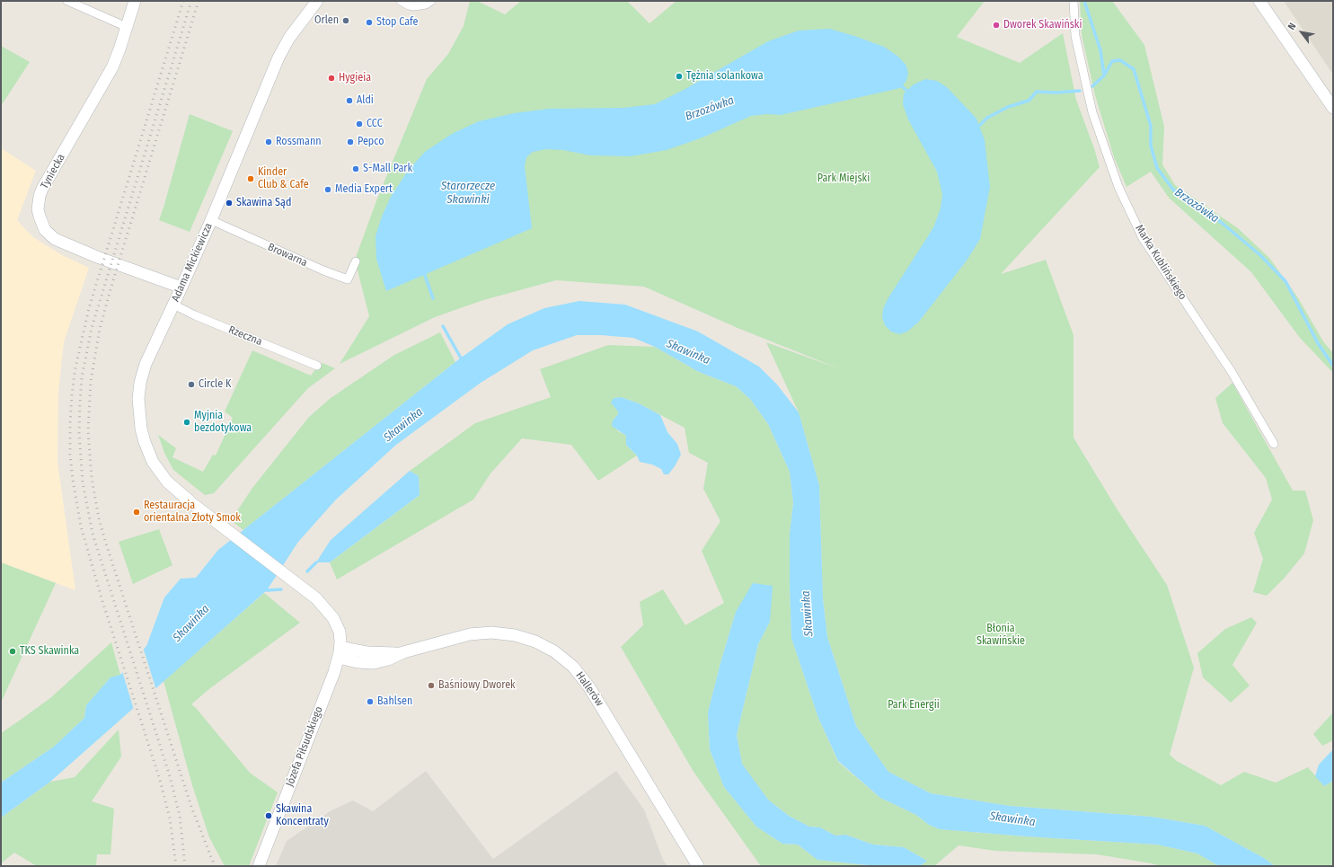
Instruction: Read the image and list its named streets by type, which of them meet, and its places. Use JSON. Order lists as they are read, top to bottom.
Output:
{
  "streets": {
    "street": [
      "Tyniecka",
      "Browarna",
      "Adama Mickiewicza",
      "Marka Kublińskiego",
      "Rzeczna",
      "Hallerów",
      "Józefa Piłsudskiego"
    ]
  },
  "crossings": [
    ["Tyniecka", "Adama Mickiewicza"],
    ["Browarna", "Adama Mickiewicza"],
    ["Adama Mickiewicza", "Rzeczna"],
    ["Adama Mickiewicza", "Hallerów"],
    ["Adama Mickiewicza", "Józefa Piłsudskiego"],
    ["Hallerów", "Józefa Piłsudskiego"]
  ],
  "water": ["Brzozówka", "Starorzecze Skawinki", "Skawinka"],
  "parks": ["Park Miejski", "Błonia Skawińskie", "Park Energii"],
  "places": [
    "Orlen",
    "Stop Cafe",
    "Dworek Skawiński",
    "Tężnia solankowa",
    "Hygieia",
    "Aldi",
    "CCC",
    "Rossmann",
    "Pepco",
    "S-Mall Park",
    "Kinder Club & Cafe",
    "Media Expert",
    "Skawina Sąd",
    "Circle K",
    "Myjnia bezdotykowa",
    "Restauracja orientalna Złoty Smok",
    "TKS Skawinka",
    "Baśniowy Dworek",
    "Bahlsen",
    "Skawina Koncentraty"
  ],
  "north": "top left"
}
